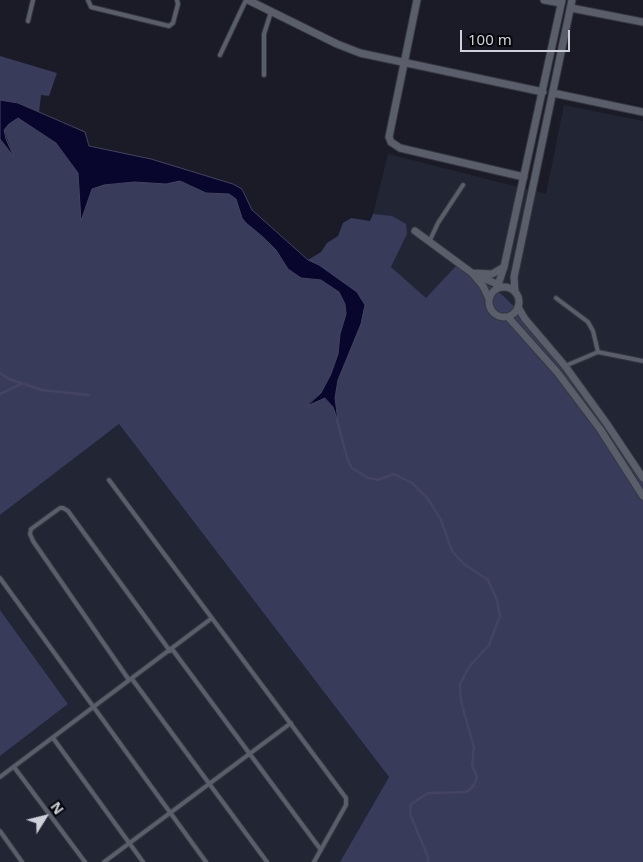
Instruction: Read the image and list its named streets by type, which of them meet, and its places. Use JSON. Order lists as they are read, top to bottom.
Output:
{
  "scale_bar": "100 m",
  "north": "top right"
}
